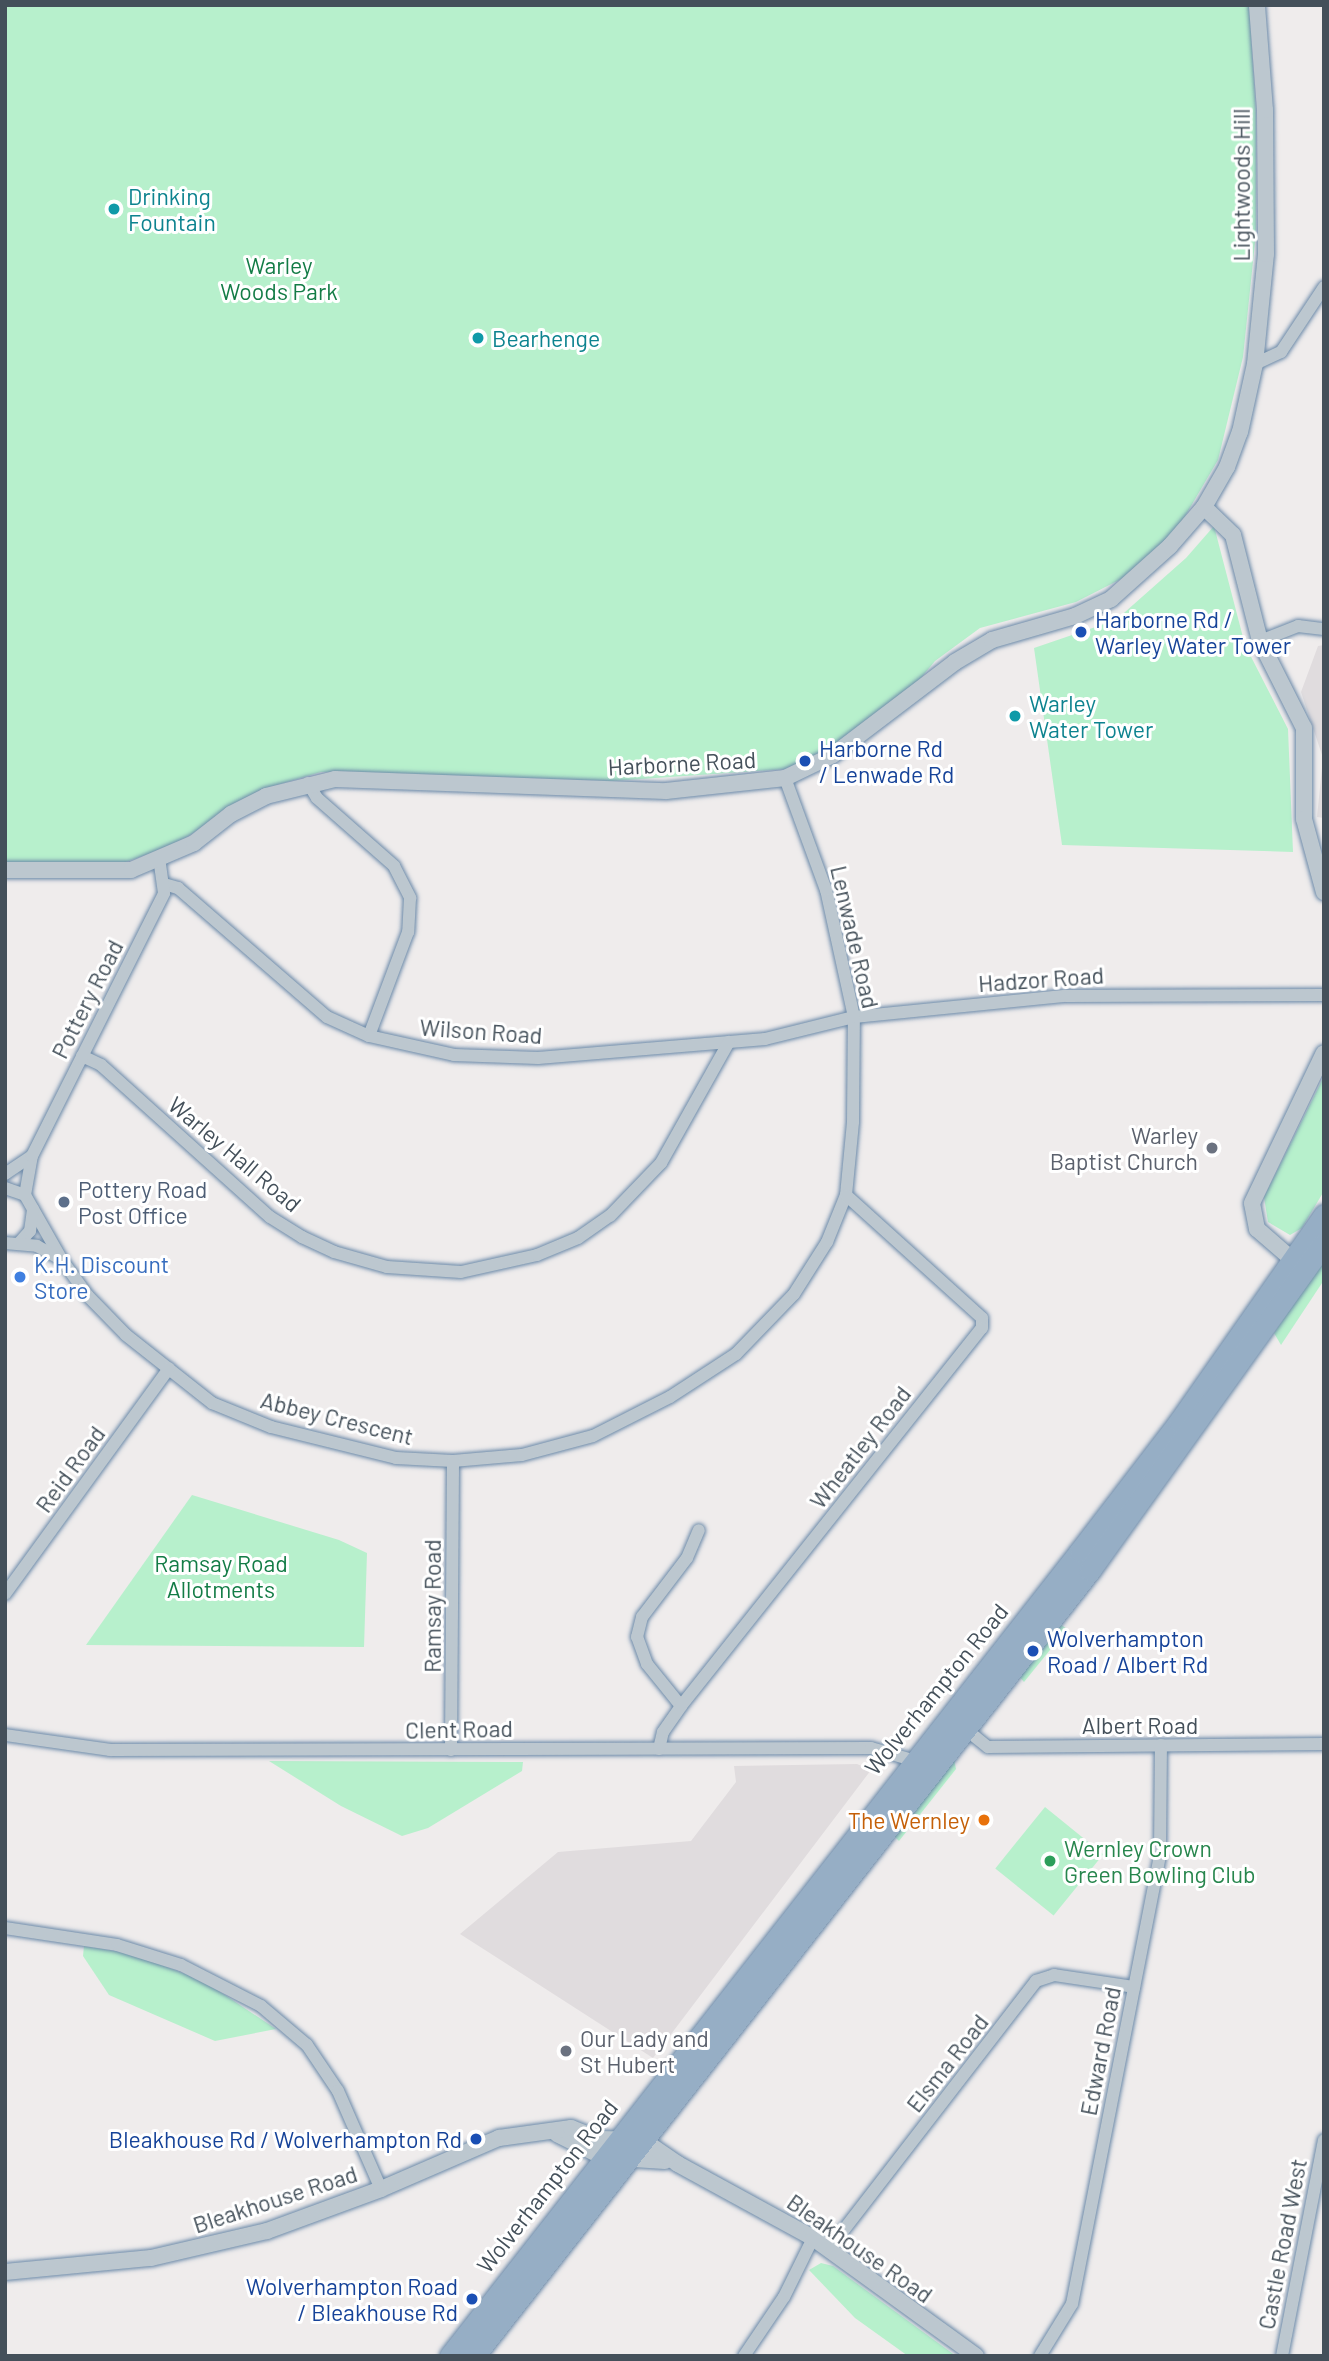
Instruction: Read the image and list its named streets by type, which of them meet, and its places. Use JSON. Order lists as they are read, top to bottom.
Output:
{
  "streets": {
    "highway": ["Wolverhampton Road"],
    "street": [
      "Lightwoods Hill",
      "Harborne Road",
      "Lenwade Road",
      "Hadzor Road",
      "Pottery Road",
      "Wilson Road",
      "Warley Hall Road",
      "Abbey Crescent",
      "Wheatley Road",
      "Reid Road",
      "Ramsay Road",
      "Albert Road",
      "Clent Road",
      "Edward Road",
      "Elsma Road",
      "Bleakhouse Road",
      "Castle Road West"
    ]
  },
  "crossings": [
    ["Lightwoods Hill", "Harborne Road"],
    ["Harborne Road", "Lenwade Road"],
    ["Lenwade Road", "Hadzor Road"],
    ["Lenwade Road", "Abbey Crescent"],
    ["Lenwade Road", "Wheatley Road"],
    ["Hadzor Road", "Wilson Road"],
    ["Pottery Road", "Wilson Road"],
    ["Pottery Road", "Warley Hall Road"],
    ["Pottery Road", "Abbey Crescent"],
    ["Wilson Road", "Warley Hall Road"],
    ["Abbey Crescent", "Wheatley Road"],
    ["Abbey Crescent", "Reid Road"],
    ["Abbey Crescent", "Ramsay Road"],
    ["Wheatley Road", "Clent Road"],
    ["Ramsay Road", "Clent Road"],
    ["Wolverhampton Road", "Albert Road"],
    ["Wolverhampton Road", "Clent Road"],
    ["Wolverhampton Road", "Bleakhouse Road"],
    ["Albert Road", "Edward Road"],
    ["Edward Road", "Elsma Road"],
    ["Elsma Road", "Bleakhouse Road"]
  ],
  "parks": ["Warley Woods Park", "Ramsay Road Allotments"],
  "places": [
    "Drinking Fountain",
    "Bearhenge",
    "Harborne Rd / Warley Water Tower",
    "Warley Water Tower",
    "Harborne Rd / Lenwade Rd",
    "Warley Baptist Church",
    "Pottery Road Post Office",
    "K.H. Discount Store",
    "Wolverhampton Road / Albert Rd",
    "The Wernley",
    "Wernley Crown Green Bowling Club",
    "Our Lady and St Hubert",
    "Bleakhouse Rd / Wolverhampton Rd",
    "Wolverhampton Road / Bleakhouse Rd"
  ]
}
